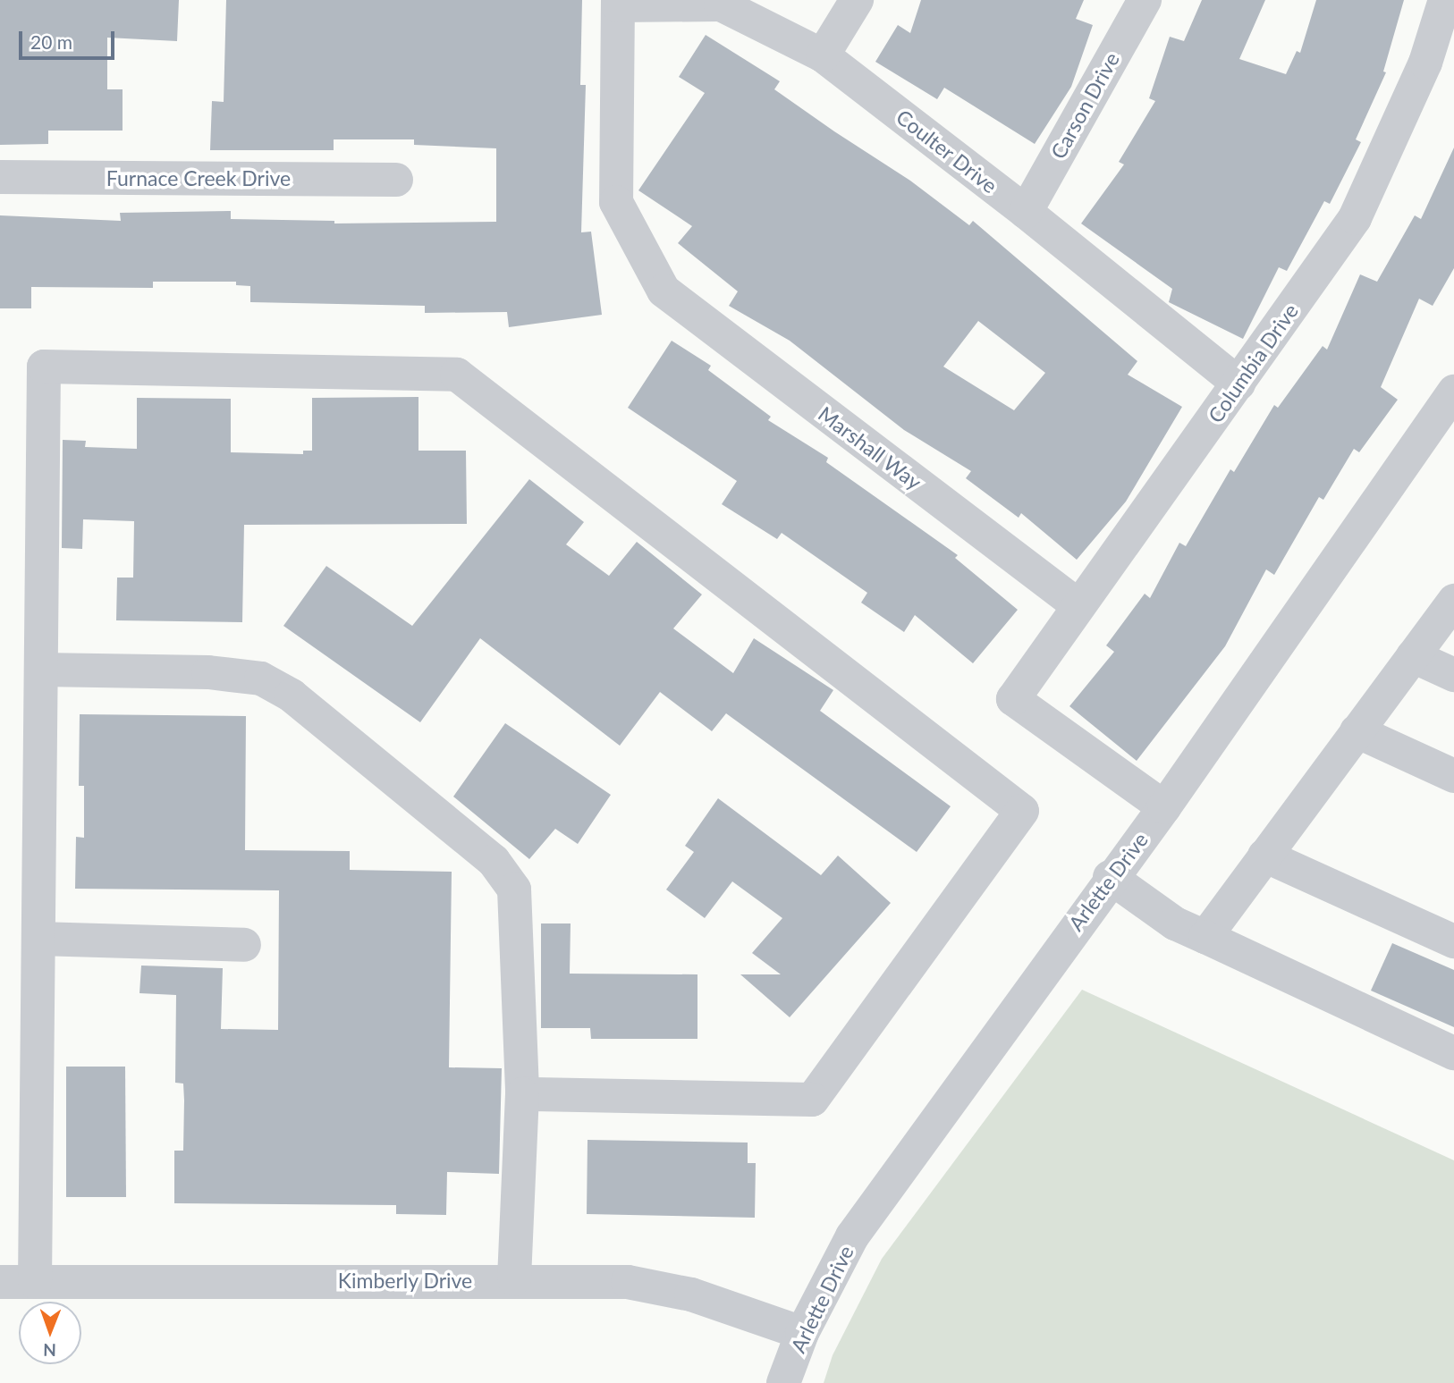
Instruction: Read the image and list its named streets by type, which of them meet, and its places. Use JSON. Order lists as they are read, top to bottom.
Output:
{
  "streets": {
    "street": [
      "Carson Drive",
      "Coulter Drive",
      "Furnace Creek Drive",
      "Columbia Drive",
      "Marshall Way",
      "Arlette Drive",
      "Kimberly Drive"
    ]
  },
  "crossings": [
    ["Carson Drive", "Coulter Drive"],
    ["Coulter Drive", "Columbia Drive"],
    ["Coulter Drive", "Marshall Way"],
    ["Columbia Drive", "Marshall Way"],
    ["Columbia Drive", "Arlette Drive"],
    ["Arlette Drive", "Kimberly Drive"]
  ],
  "scale_bar": "20 m",
  "north": "bottom"
}
